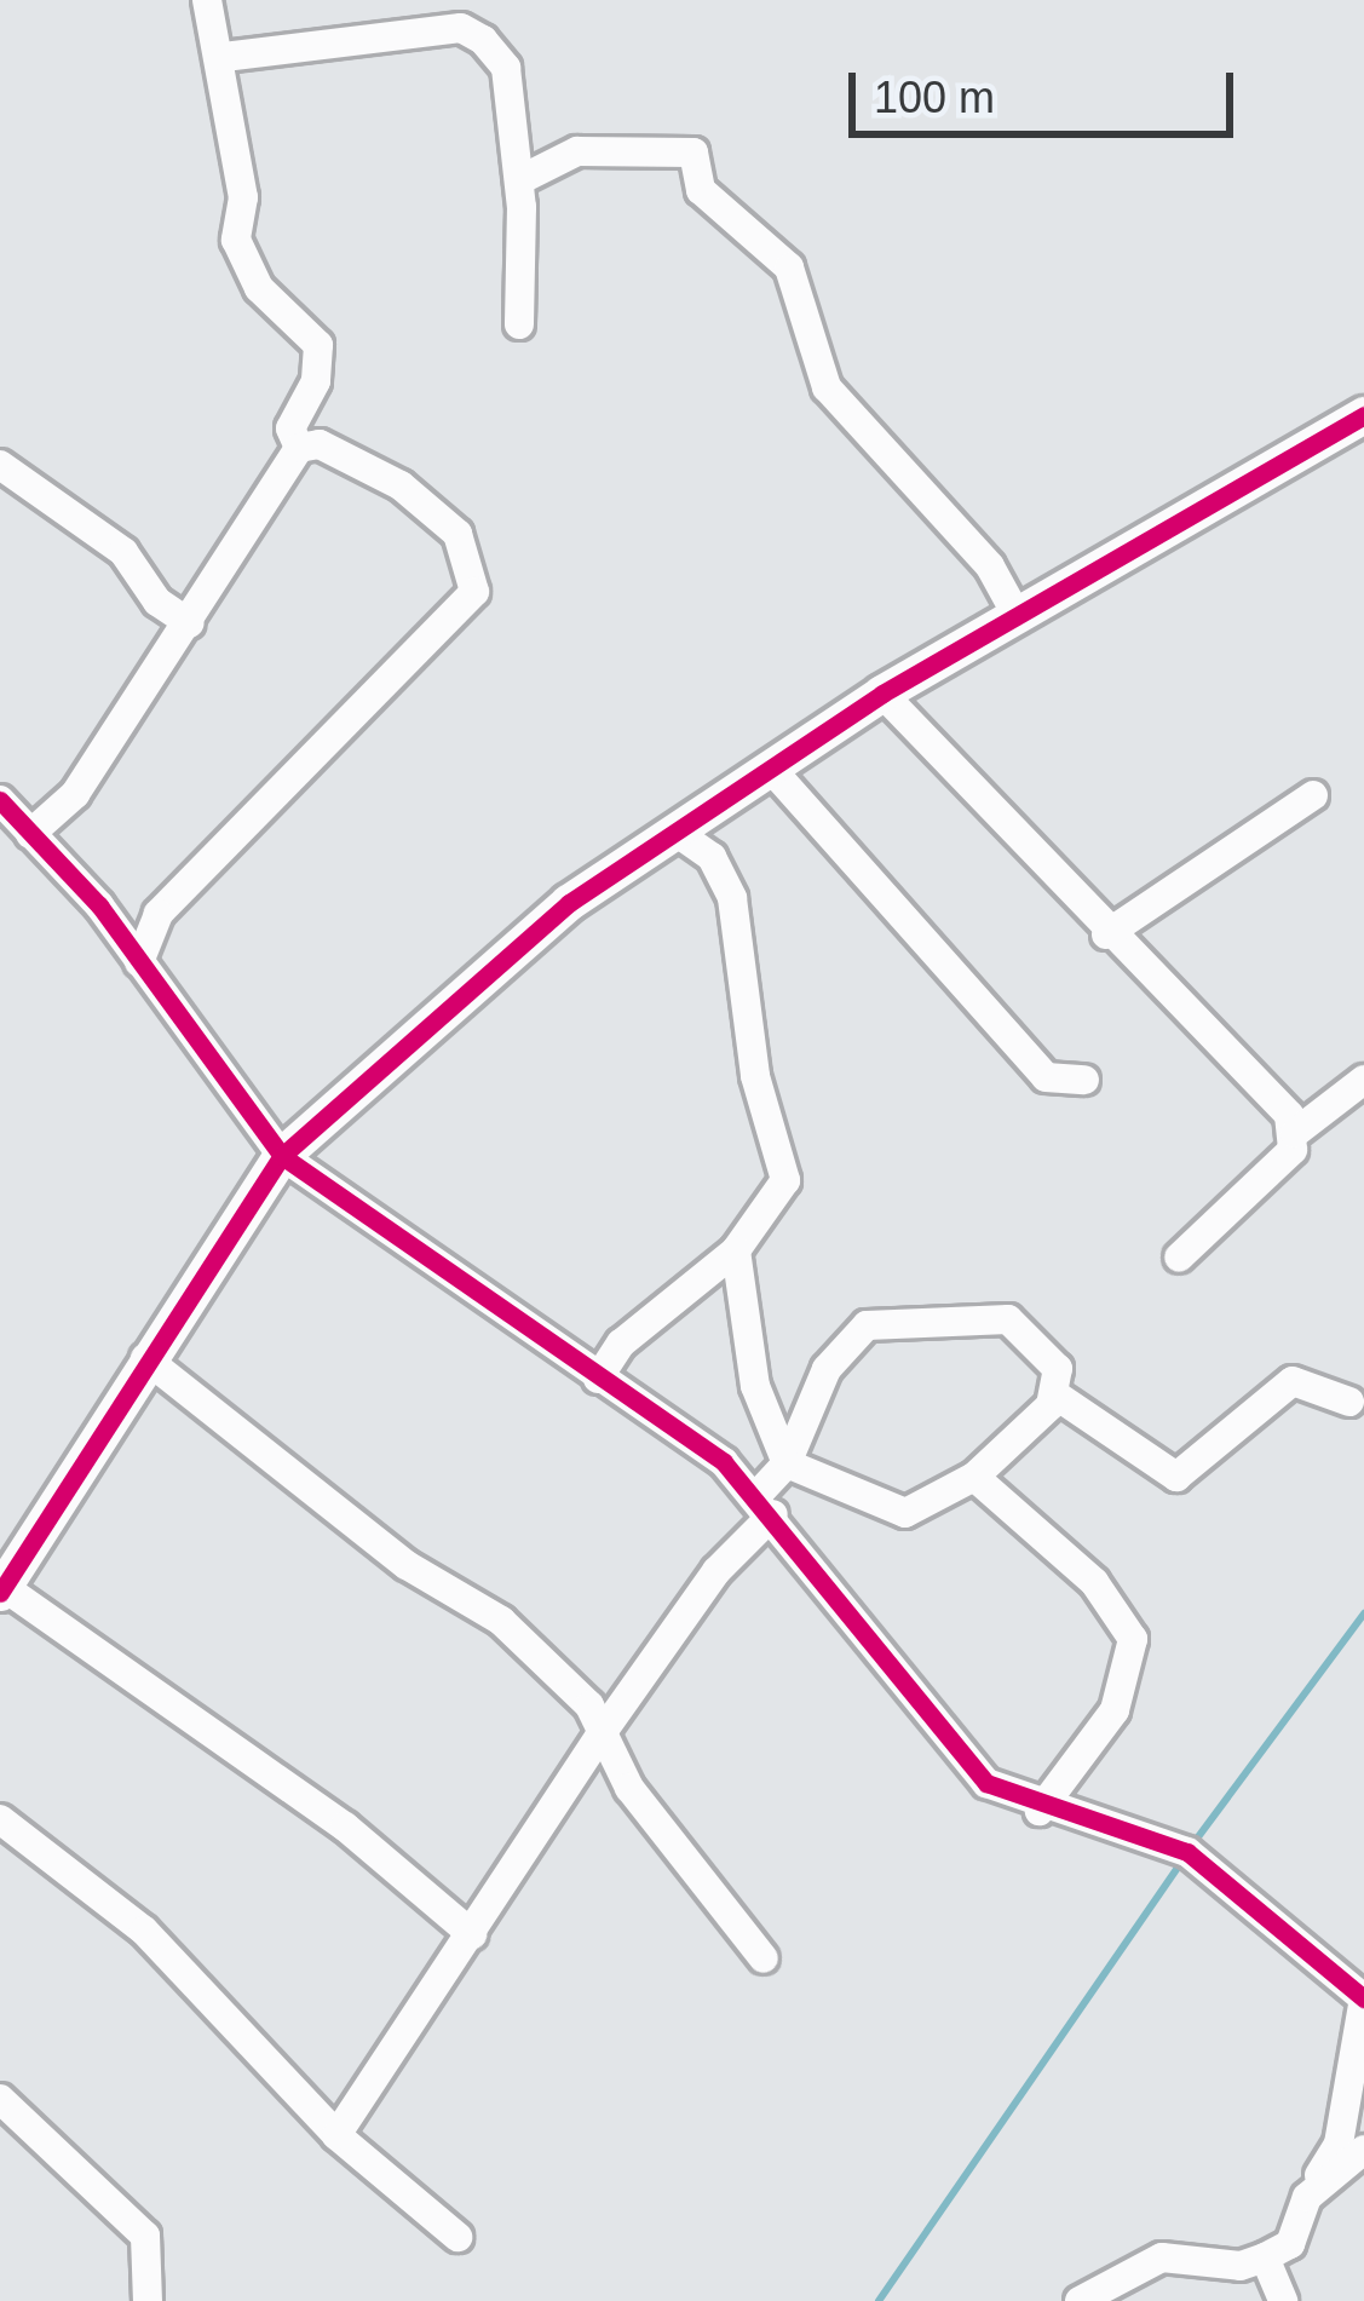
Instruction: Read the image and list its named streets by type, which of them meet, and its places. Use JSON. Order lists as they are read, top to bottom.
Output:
{
  "scale_bar": "100 m"
}
